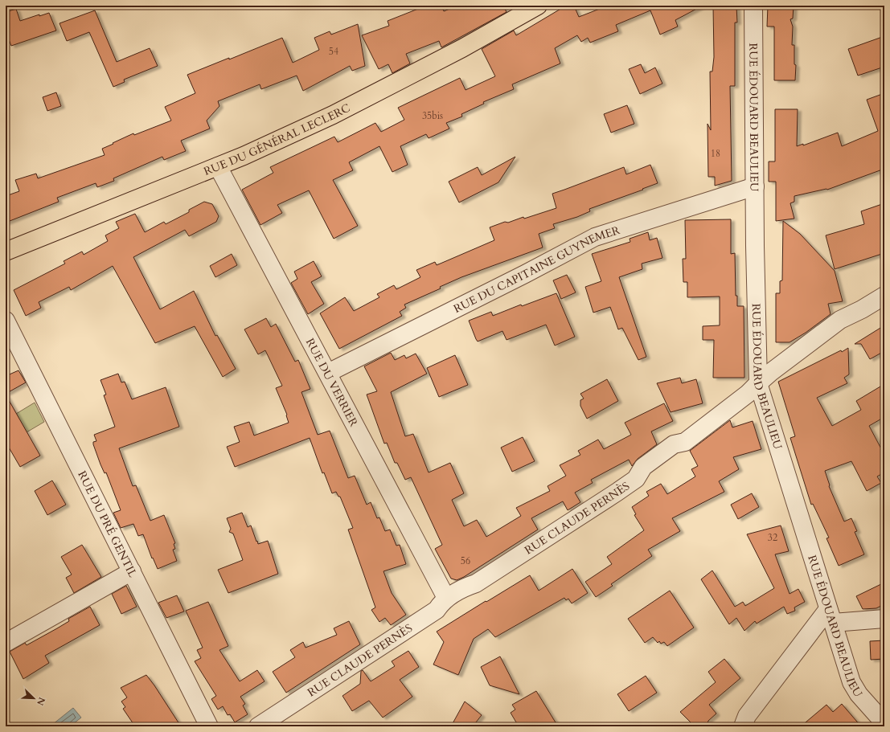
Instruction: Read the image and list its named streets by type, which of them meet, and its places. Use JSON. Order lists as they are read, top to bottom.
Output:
{
  "streets": {
    "main road": ["RUE DU GÉNÉRAL LECLERC"],
    "street": [
      "RUE ÉDOUARD BEAULIEU",
      "RUE DU CAPITAINE GUYNEMER",
      "RUE DU VERRIER",
      "RUE CLAUDE PERNÈS",
      "RUE DU PRÉ GENTIL"
    ]
  },
  "crossings": [
    ["RUE ÉDOUARD BEAULIEU", "RUE DU CAPITAINE GUYNEMER"],
    ["RUE ÉDOUARD BEAULIEU", "RUE CLAUDE PERNÈS"],
    ["RUE DU GÉNÉRAL LECLERC", "RUE DU VERRIER"],
    ["RUE DU CAPITAINE GUYNEMER", "RUE DU VERRIER"],
    ["RUE DU VERRIER", "RUE CLAUDE PERNÈS"]
  ],
  "house_numbers": [
    "54",
    "35bis",
    "18",
    "32",
    "56"
  ],
  "north": "bottom right"
}
